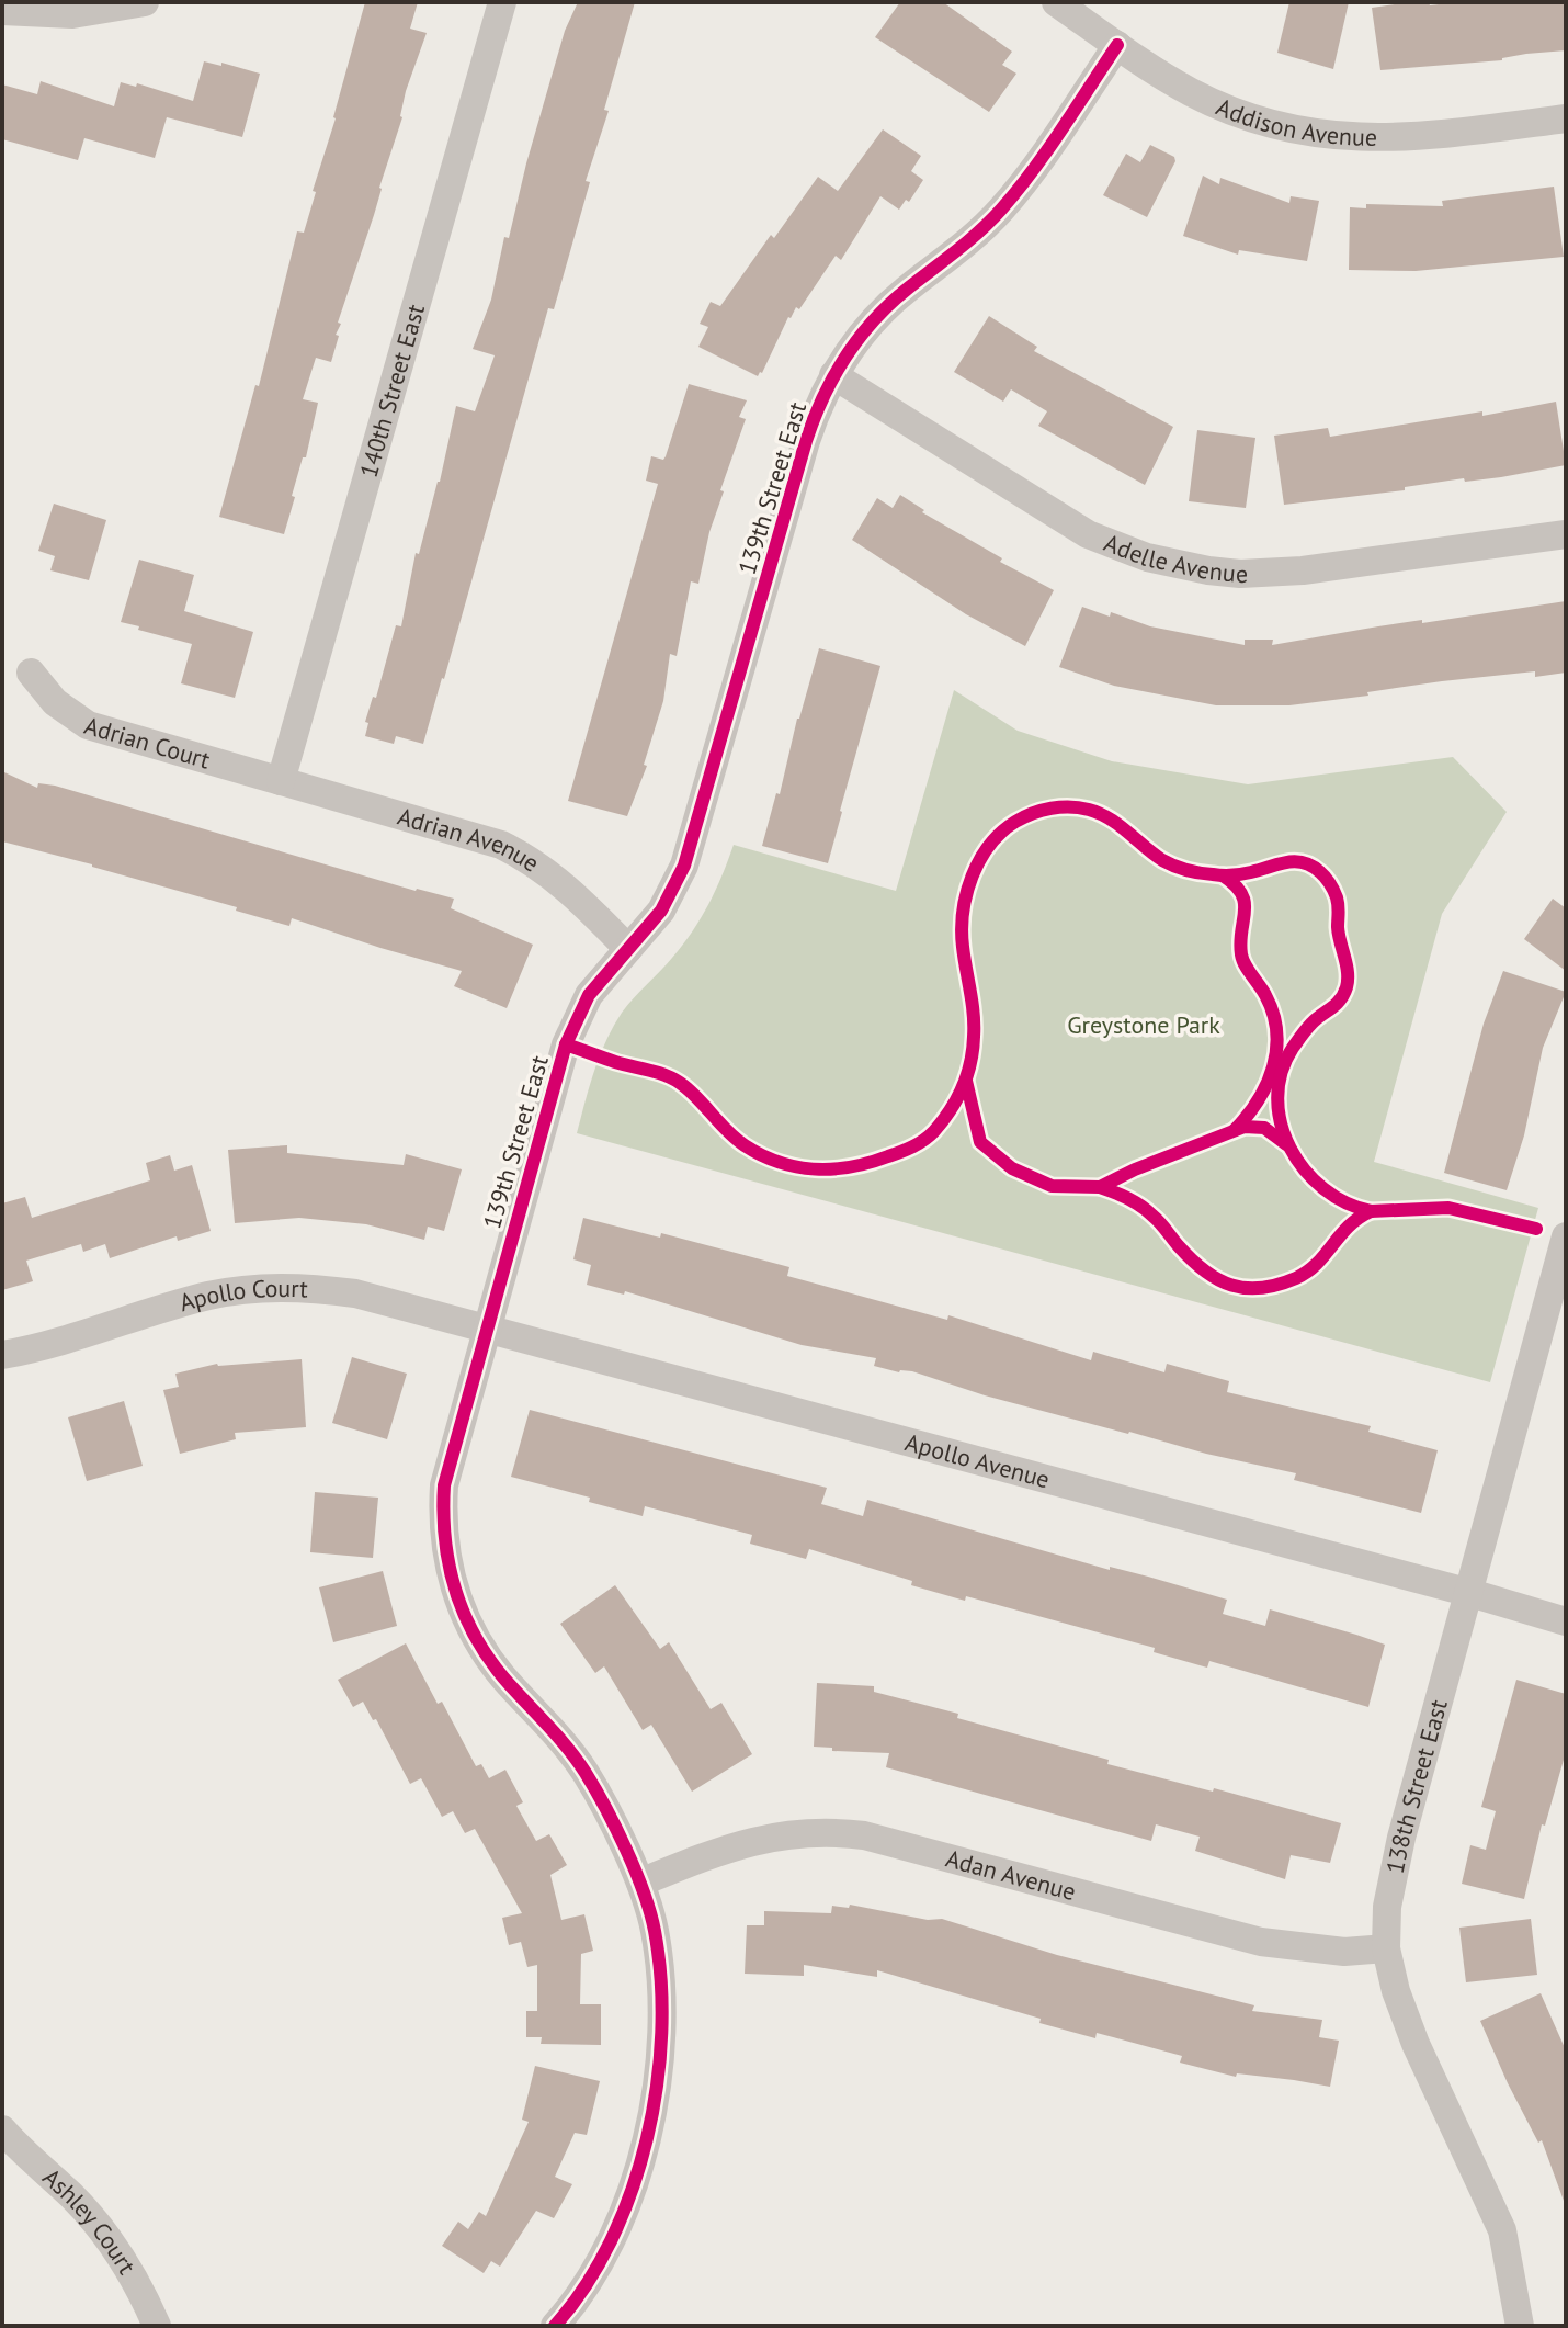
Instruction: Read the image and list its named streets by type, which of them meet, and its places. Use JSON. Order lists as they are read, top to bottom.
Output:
{
  "streets": {
    "street": [
      "Addison Avenue",
      "140th Street East",
      "139th Street East",
      "Adelle Avenue",
      "Adrian Court",
      "Adrian Avenue",
      "Apollo Court",
      "Apollo Avenue",
      "138th Street East",
      "Adan Avenue",
      "Ashley Court"
    ]
  },
  "crossings": [
    ["Addison Avenue", "139th Street East"],
    ["140th Street East", "Adrian Court"],
    ["140th Street East", "Adrian Avenue"],
    ["139th Street East", "Adelle Avenue"],
    ["139th Street East", "Adrian Avenue"],
    ["139th Street East", "Apollo Court"],
    ["139th Street East", "Apollo Avenue"],
    ["139th Street East", "Adan Avenue"],
    ["Adrian Court", "Adrian Avenue"],
    ["Apollo Court", "Apollo Avenue"],
    ["Apollo Avenue", "138th Street East"],
    ["138th Street East", "Adan Avenue"]
  ],
  "parks": ["Greystone Park"]
}
